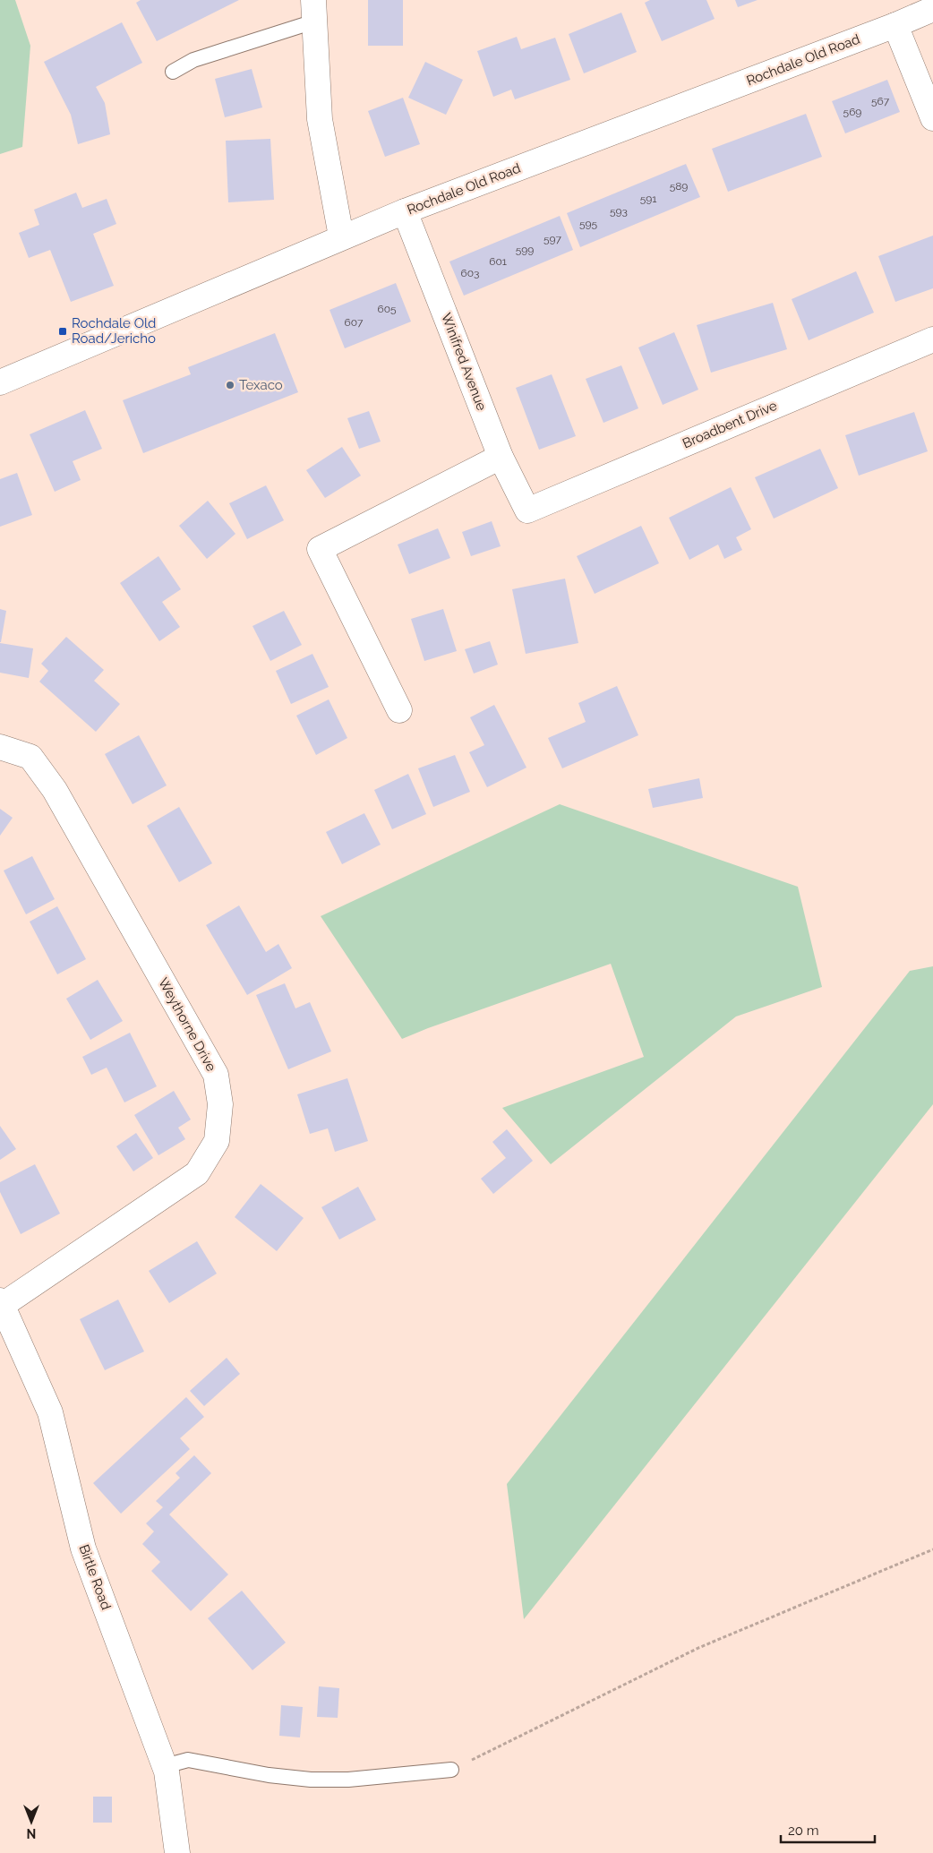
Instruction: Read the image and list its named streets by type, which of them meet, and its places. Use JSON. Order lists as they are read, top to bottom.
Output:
{
  "streets": {
    "street": [
      "Rochdale Old Road",
      "Winifred Avenue",
      "Broadbent Drive",
      "Weythorne Drive",
      "Birtle Road"
    ]
  },
  "crossings": [
    ["Rochdale Old Road", "Winifred Avenue"],
    ["Winifred Avenue", "Broadbent Drive"],
    ["Weythorne Drive", "Birtle Road"]
  ],
  "places": {
    "transit": ["Rochdale Old Road/Jericho"],
    "other": ["Texaco"]
  },
  "house_numbers": [
    "567",
    "569",
    "589",
    "591",
    "593",
    "595",
    "597",
    "599",
    "601",
    "603",
    "605",
    "607"
  ],
  "scale_bar": "20 m",
  "north": "bottom"
}
